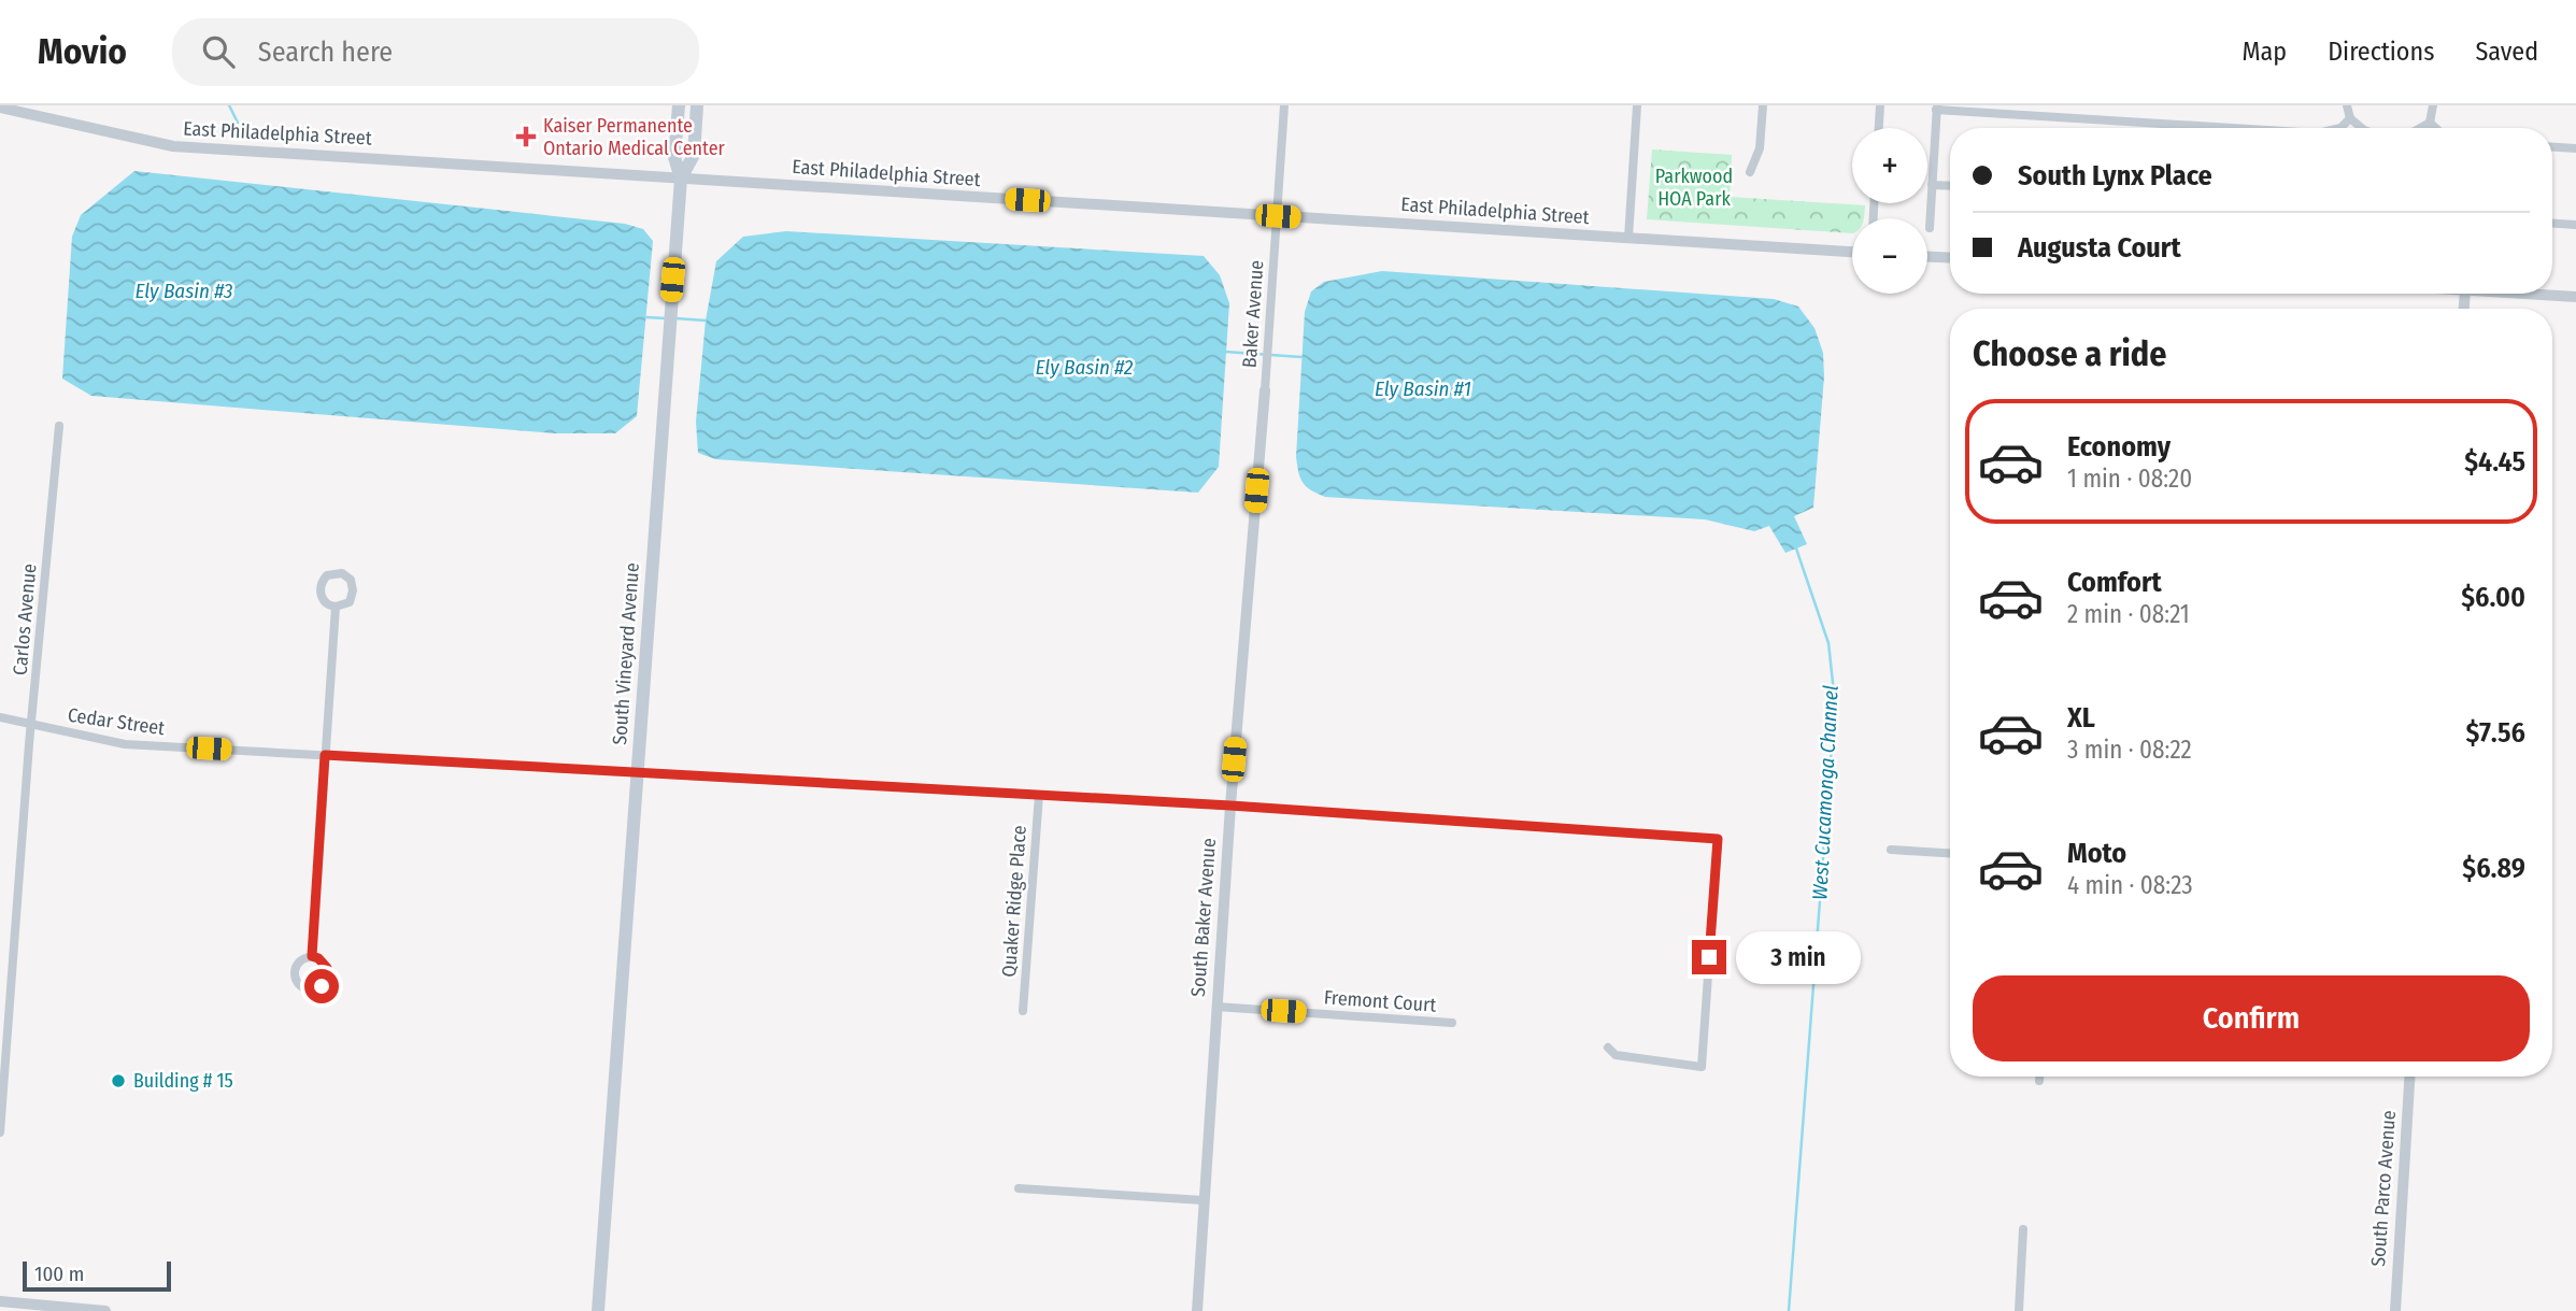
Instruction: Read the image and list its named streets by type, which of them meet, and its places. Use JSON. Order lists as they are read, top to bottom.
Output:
{
  "streets": {
    "main road": ["South Vineyard Avenue"],
    "street": [
      "East Philadelphia Street",
      "Baker Avenue",
      "Carlos Avenue",
      "Cedar Street",
      "Quaker Ridge Place",
      "South Baker Avenue",
      "Fremont Court",
      "South Parco Avenue"
    ]
  },
  "crossings": [
    ["East Philadelphia Street", "Baker Avenue"],
    ["East Philadelphia Street", "South Vineyard Avenue"],
    ["Baker Avenue", "South Baker Avenue"],
    ["Carlos Avenue", "Cedar Street"],
    ["South Vineyard Avenue", "Cedar Street"],
    ["Cedar Street", "Quaker Ridge Place"],
    ["Cedar Street", "South Baker Avenue"],
    ["South Baker Avenue", "Fremont Court"]
  ],
  "water": [
    "Ely Basin #3",
    "Ely Basin #2",
    "Ely Basin #1",
    "West Cucamonga Channel"
  ],
  "parks": ["Parkwood HOA Park"],
  "places": {
    "health": ["Kaiser Permanente Ontario Medical Center"],
    "other": ["Building # 15"]
  },
  "scale_bar": "100 m",
  "page": {
    "header": "Movio",
    "search": "Search here",
    "nav": ["Map", "Directions", "Saved"],
    "map_buttons": ["+", "−"],
    "banner": ["South Lynx Place", "Augusta Court"],
    "heading": "Choose a ride",
    "list": [
      {
        "name": "Economy",
        "note": "1 min · 08:20",
        "value": "$4.45"
      },
      {
        "name": "Comfort",
        "note": "2 min · 08:21",
        "value": "$6.00"
      },
      {
        "name": "XL",
        "note": "3 min · 08:22",
        "value": "$7.56"
      },
      {
        "name": "Moto",
        "note": "4 min · 08:23",
        "value": "$6.89"
      }
    ],
    "bubble": "3 min",
    "buttons": "Confirm",
    "scale": "100 m"
  }
}
